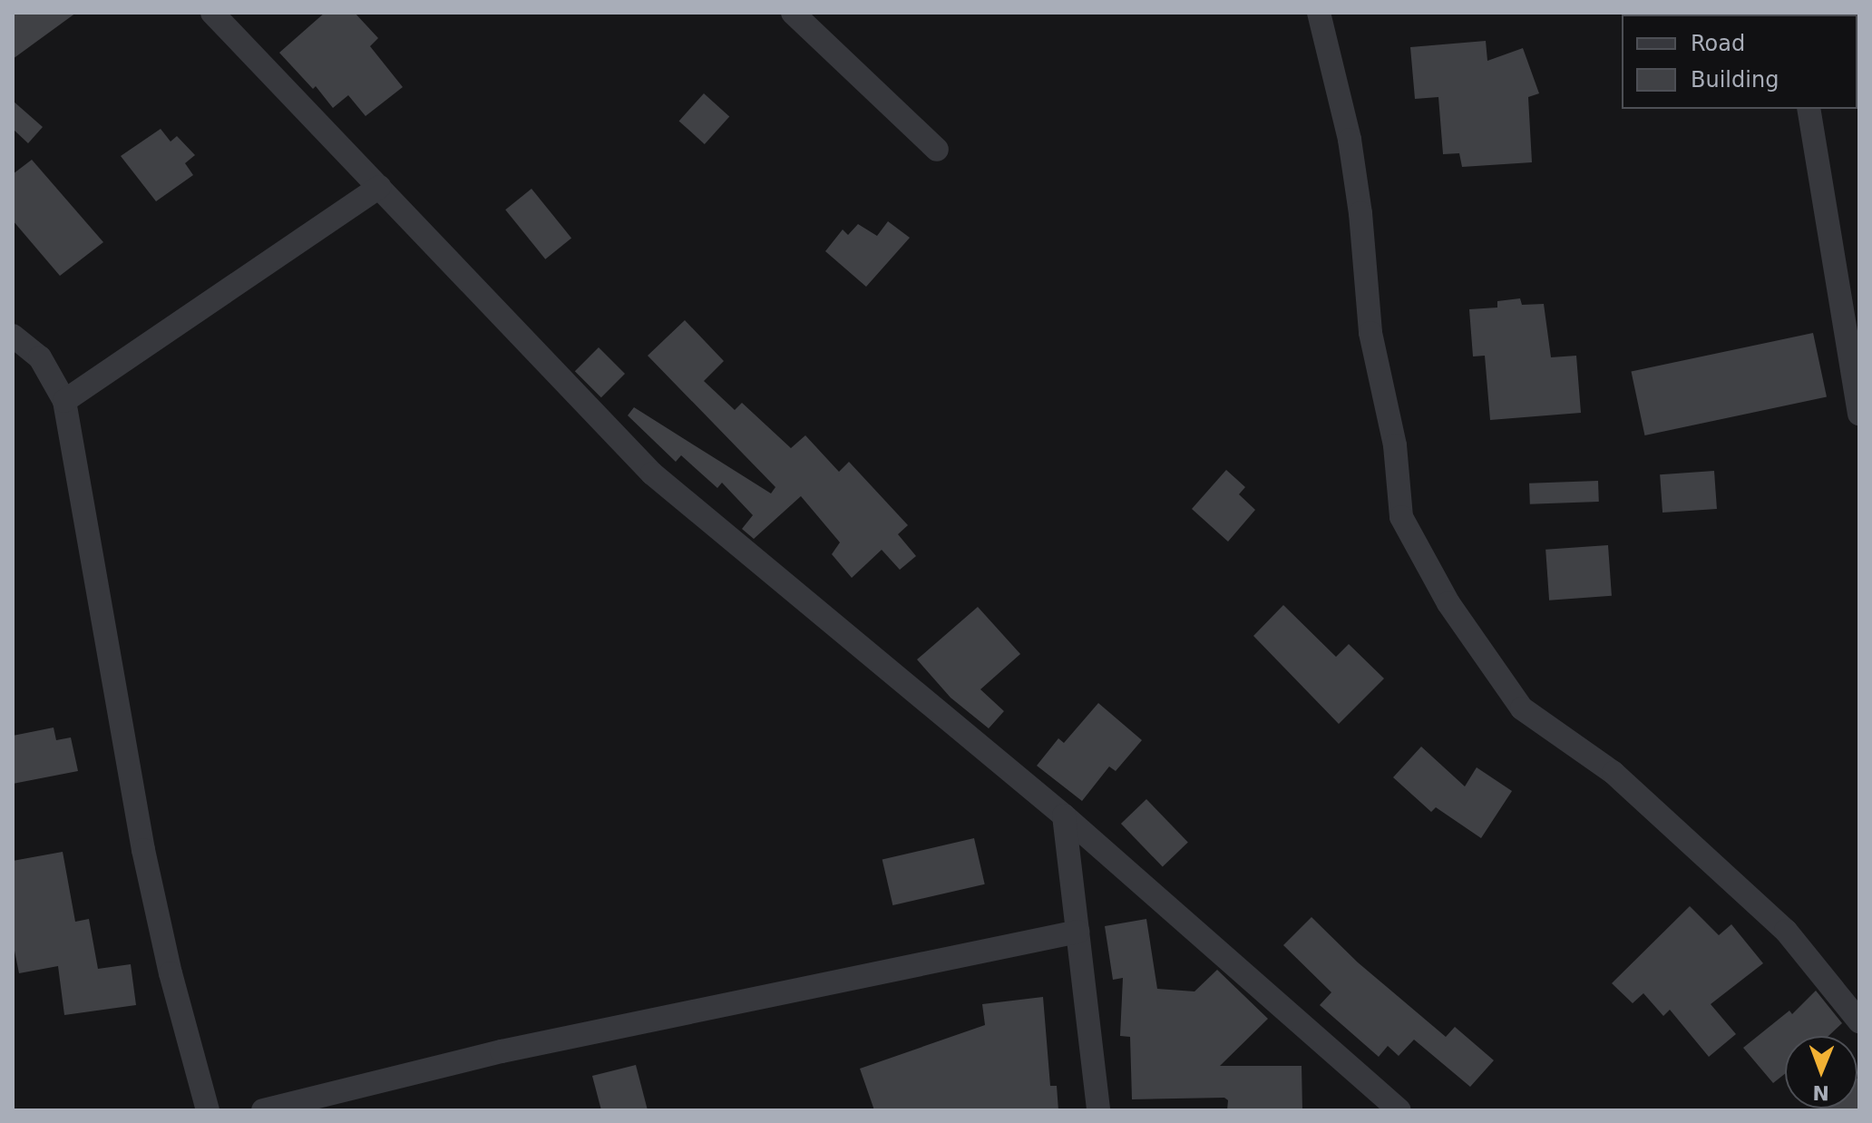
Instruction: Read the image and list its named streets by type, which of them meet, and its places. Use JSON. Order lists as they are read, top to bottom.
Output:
{
  "legend": ["Road", "Building"],
  "north": "bottom"
}
